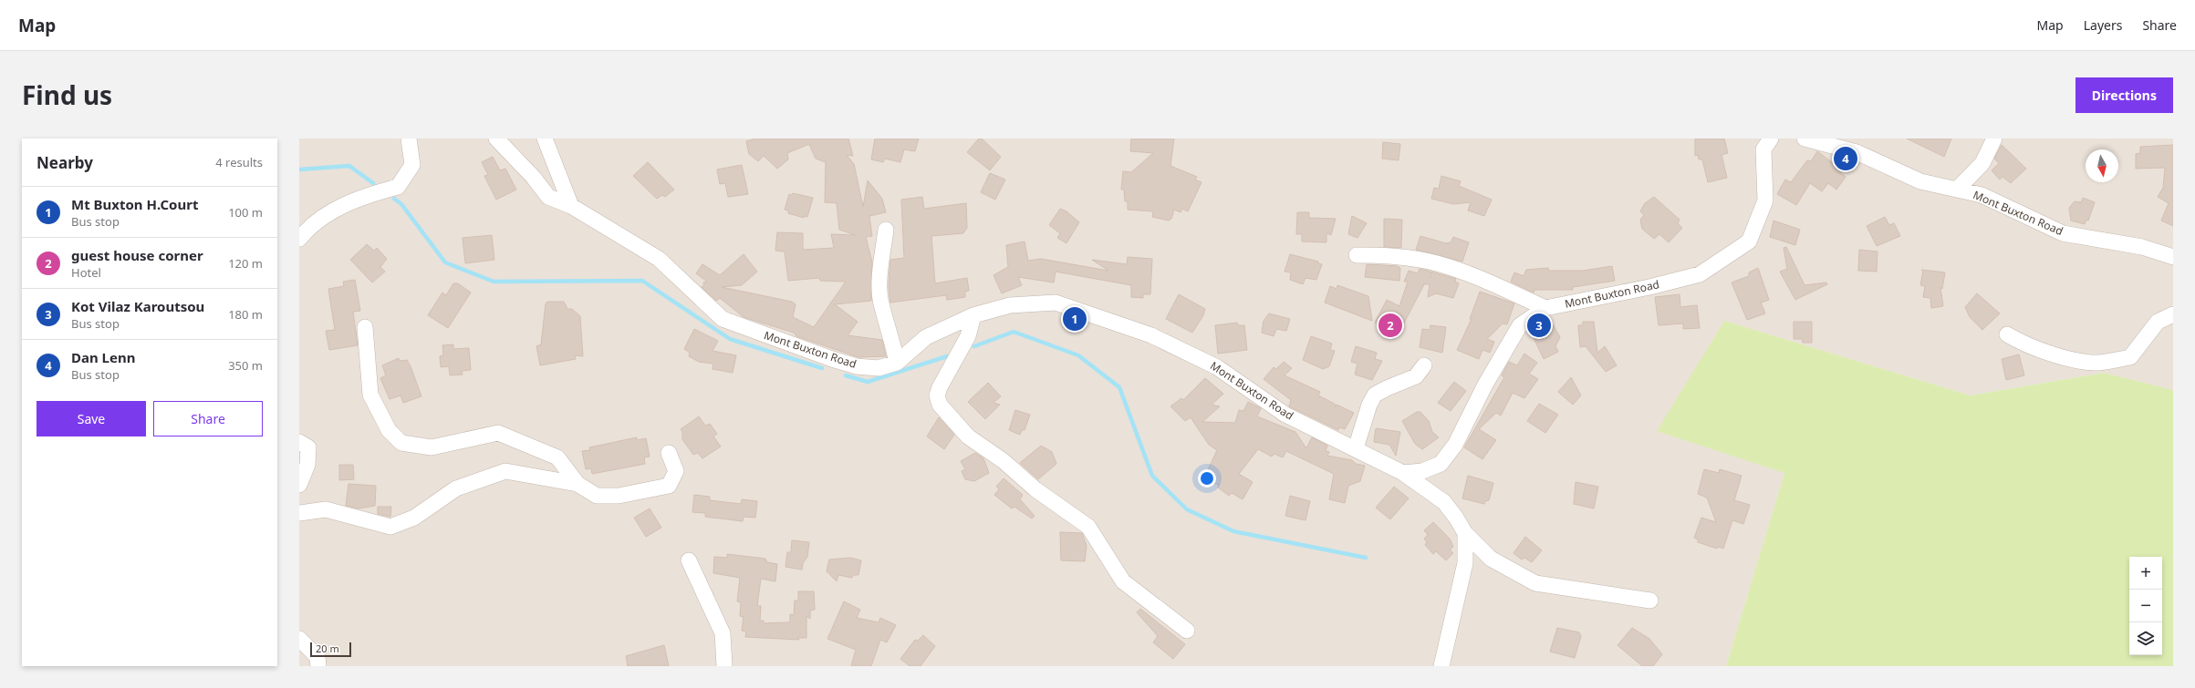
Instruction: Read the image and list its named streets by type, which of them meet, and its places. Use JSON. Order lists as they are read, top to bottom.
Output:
{
  "streets": {
    "street": ["Mont Buxton Road"]
  },
  "scale_bar": "20 m",
  "north": "bottom",
  "page": {
    "header": "Map",
    "nav": ["Map", "Layers", "Share"],
    "title": "Find us",
    "buttons": [
      "Directions",
      ["Save", "Share"]
    ],
    "heading": ["Nearby", "4 results"],
    "pins": [
      "4",
      "1",
      "2",
      "3"
    ],
    "list": [
      {
        "mark": "1",
        "name": "Mt Buxton H.Court",
        "note": "Bus stop",
        "value": "100 m"
      },
      {
        "mark": "2",
        "name": "guest house corner",
        "note": "Hotel",
        "value": "120 m"
      },
      {
        "mark": "3",
        "name": "Kot Vilaz Karoutsou",
        "note": "Bus stop",
        "value": "180 m"
      },
      {
        "mark": "4",
        "name": "Dan Lenn",
        "note": "Bus stop",
        "value": "350 m"
      }
    ],
    "map_buttons": ["+", "−"],
    "scale": "20 m"
  }
}
